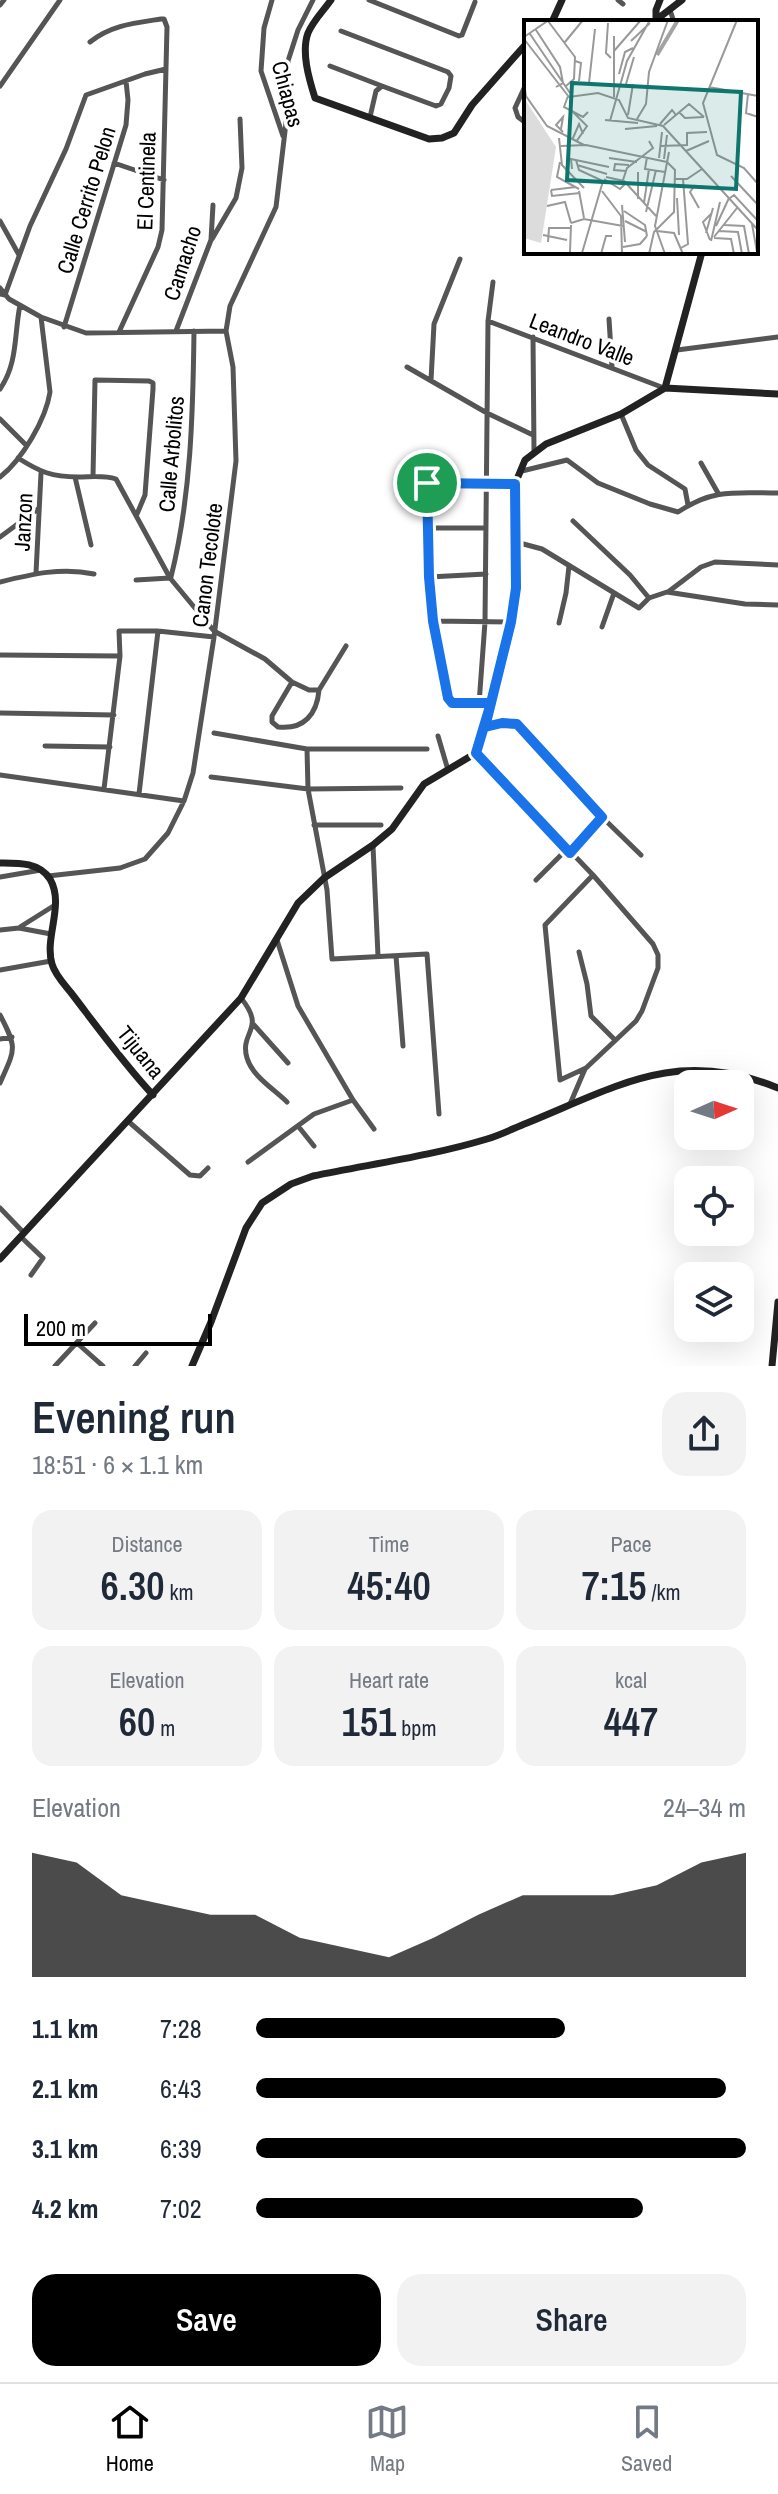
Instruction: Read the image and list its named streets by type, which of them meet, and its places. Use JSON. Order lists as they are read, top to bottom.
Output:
{
  "streets": {
    "street": [
      "Chiapas",
      "El Centinela",
      "Calle Cerrito Pelon",
      "Camacho",
      "Leandro Valle",
      "Calle Arbolitos",
      "Janzon",
      "Canon Tecolote",
      "Tijuana"
    ]
  },
  "crossings": [
    ["Chiapas", "Canon Tecolote"],
    ["Calle Arbolitos", "Canon Tecolote"]
  ],
  "scale_bar": "200 m",
  "north": "right",
  "page": {
    "scale": "200 m",
    "heading": ["Evening run", "18:51 · 6 × 1.1 km"],
    "stats": [
      ["Distance", "6.30 km"],
      ["Time", "45:40"],
      ["Pace", "7:15 /km"],
      ["Elevation", "60 m"],
      ["Heart rate", "151 bpm"],
      ["kcal", "447"]
    ],
    "chart": ["Elevation", "24–34 m"],
    "list": [
      {
        "name": "1.1 km",
        "note": "7:28"
      },
      {
        "name": "2.1 km",
        "note": "6:43"
      },
      {
        "name": "3.1 km",
        "note": "6:39"
      },
      {
        "name": "4.2 km",
        "note": "7:02"
      }
    ],
    "buttons": ["Save", "Share"],
    "tabs": ["Home", "Map", "Saved"]
  }
}
